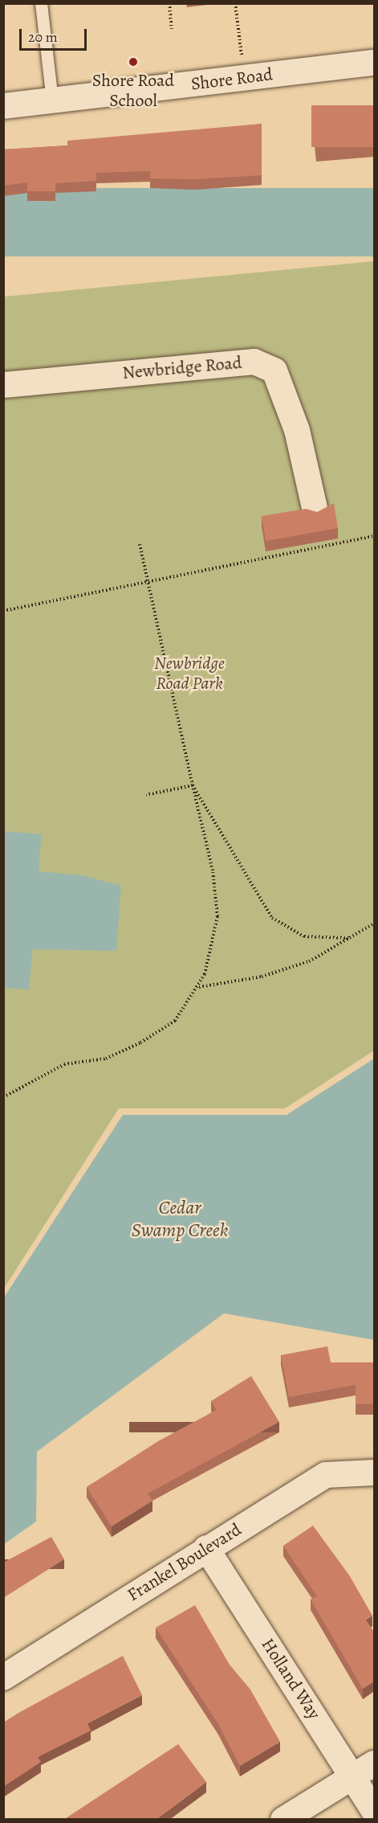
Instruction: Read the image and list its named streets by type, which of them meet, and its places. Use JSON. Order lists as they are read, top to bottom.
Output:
{
  "streets": {
    "street": [
      "Shore Road",
      "Newbridge Road",
      "Frankel Boulevard",
      "Holland Way"
    ]
  },
  "crossings": [
    ["Frankel Boulevard", "Holland Way"]
  ],
  "water": ["Cedar Swamp Creek"],
  "parks": ["Newbridge Road Park"],
  "places": ["Shore Road School"],
  "scale_bar": "20 m"
}
